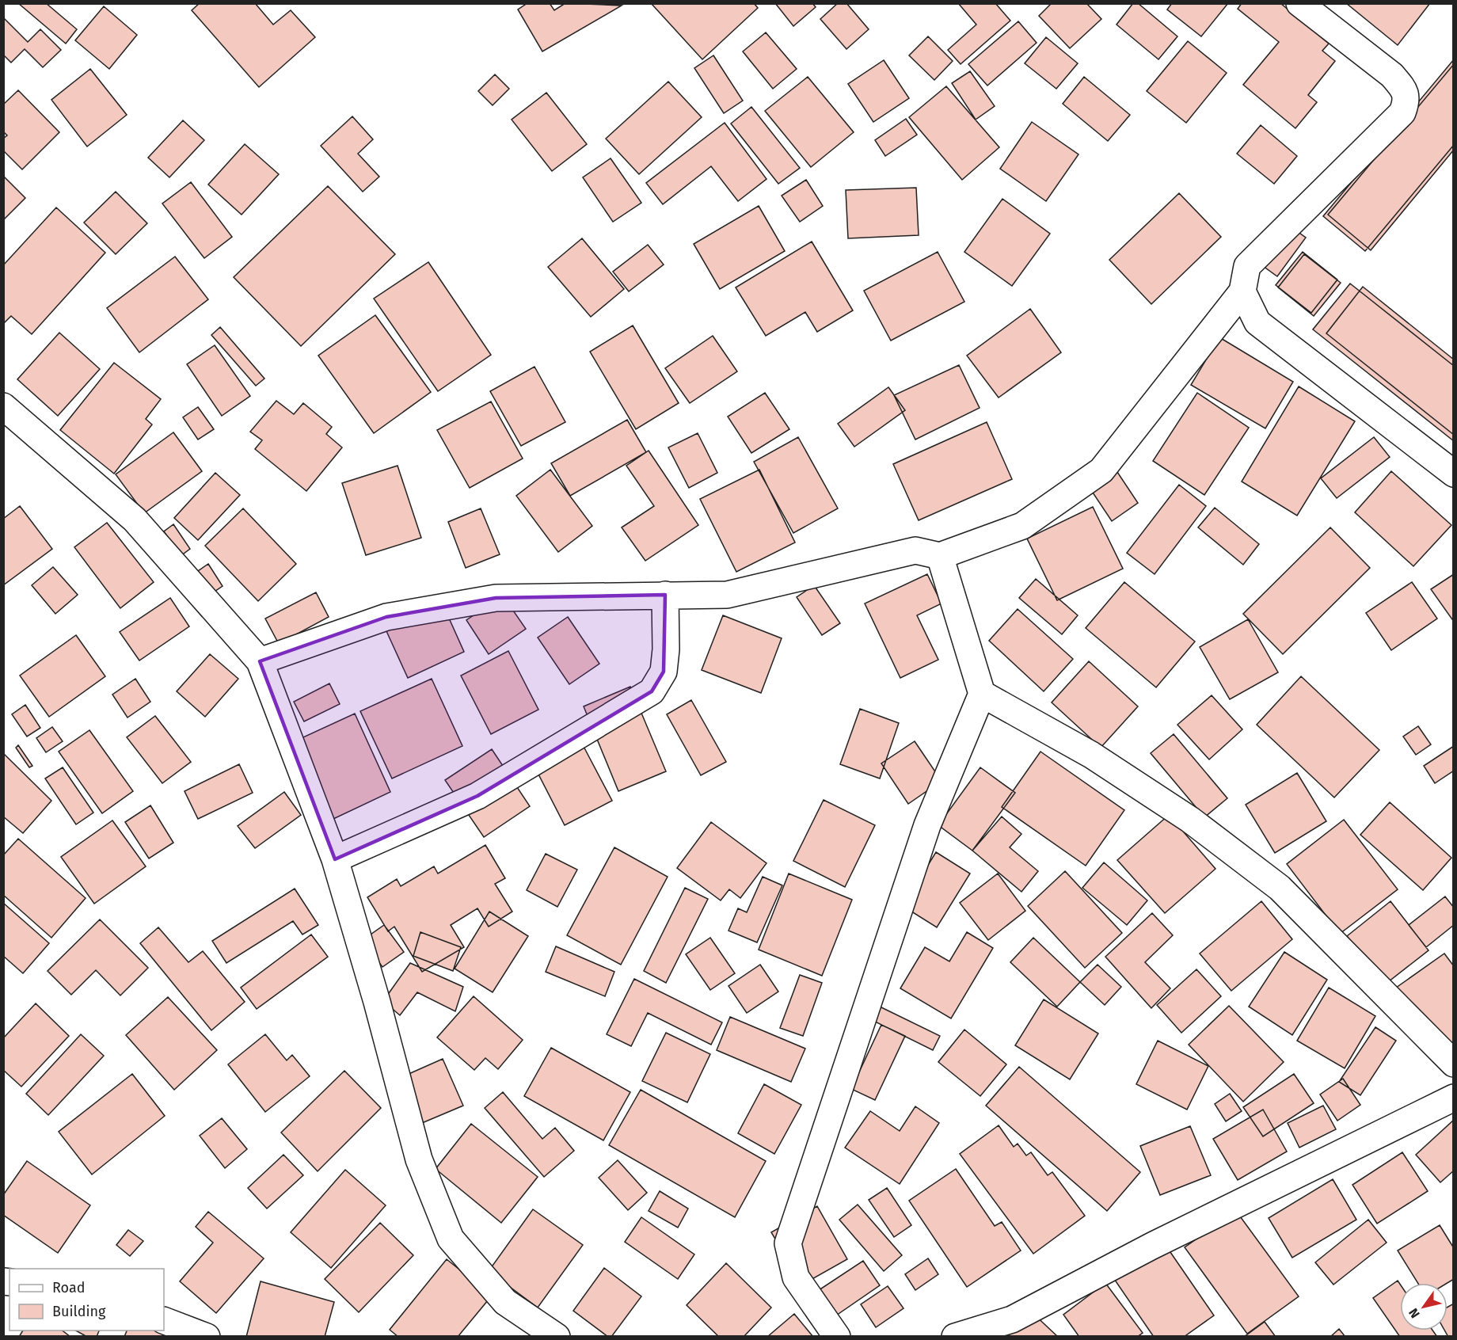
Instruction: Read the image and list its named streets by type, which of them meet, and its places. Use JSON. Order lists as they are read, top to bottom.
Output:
{
  "legend": ["Road", "Building"],
  "north": "bottom left"
}
